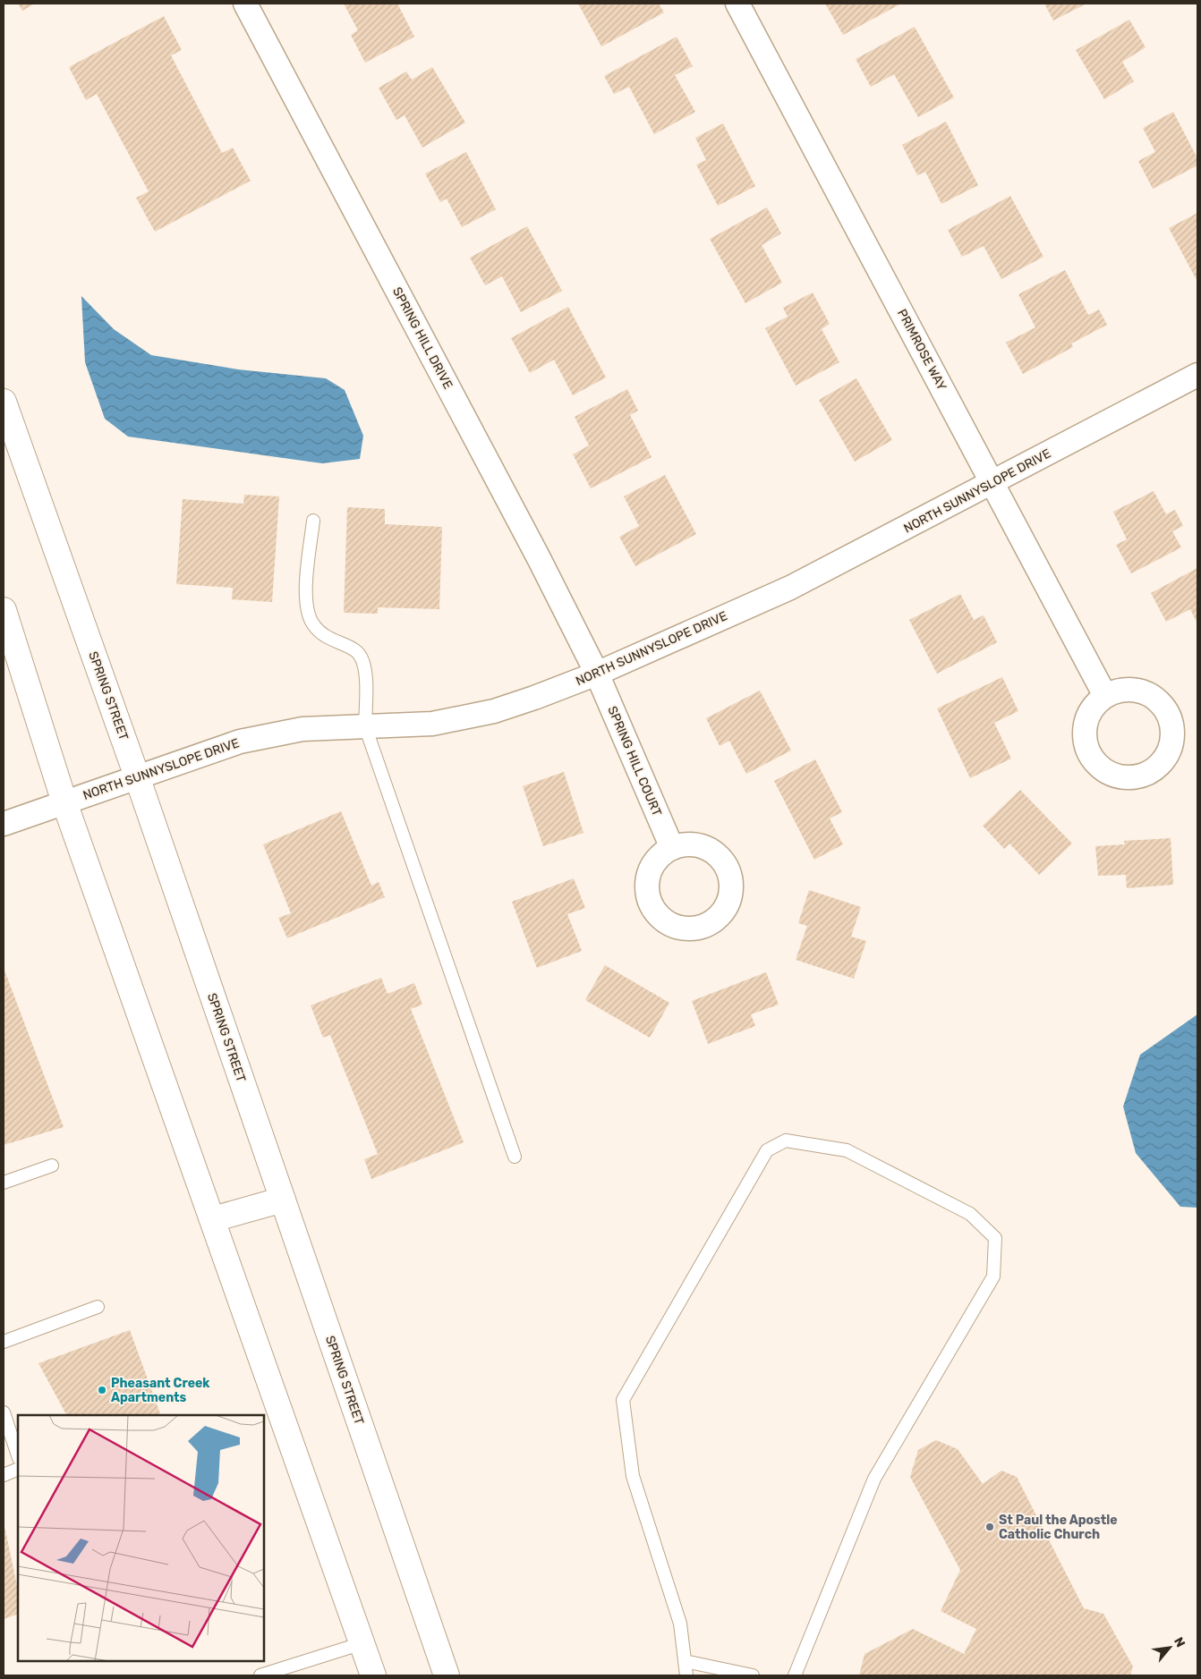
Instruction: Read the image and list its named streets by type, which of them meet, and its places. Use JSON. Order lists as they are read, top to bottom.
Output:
{
  "streets": {
    "main road": ["SPRING STREET"],
    "street": [
      "SPRING HILL DRIVE",
      "PRIMROSE WAY",
      "NORTH SUNNYSLOPE DRIVE",
      "SPRING HILL COURT"
    ]
  },
  "crossings": [
    ["SPRING HILL DRIVE", "NORTH SUNNYSLOPE DRIVE"],
    ["SPRING HILL DRIVE", "SPRING HILL COURT"],
    ["PRIMROSE WAY", "NORTH SUNNYSLOPE DRIVE"],
    ["NORTH SUNNYSLOPE DRIVE", "SPRING STREET"],
    ["NORTH SUNNYSLOPE DRIVE", "SPRING HILL COURT"]
  ],
  "places": ["Pheasant Creek Apartments", "St Paul the Apostle Catholic Church"],
  "north": "top right"
}
